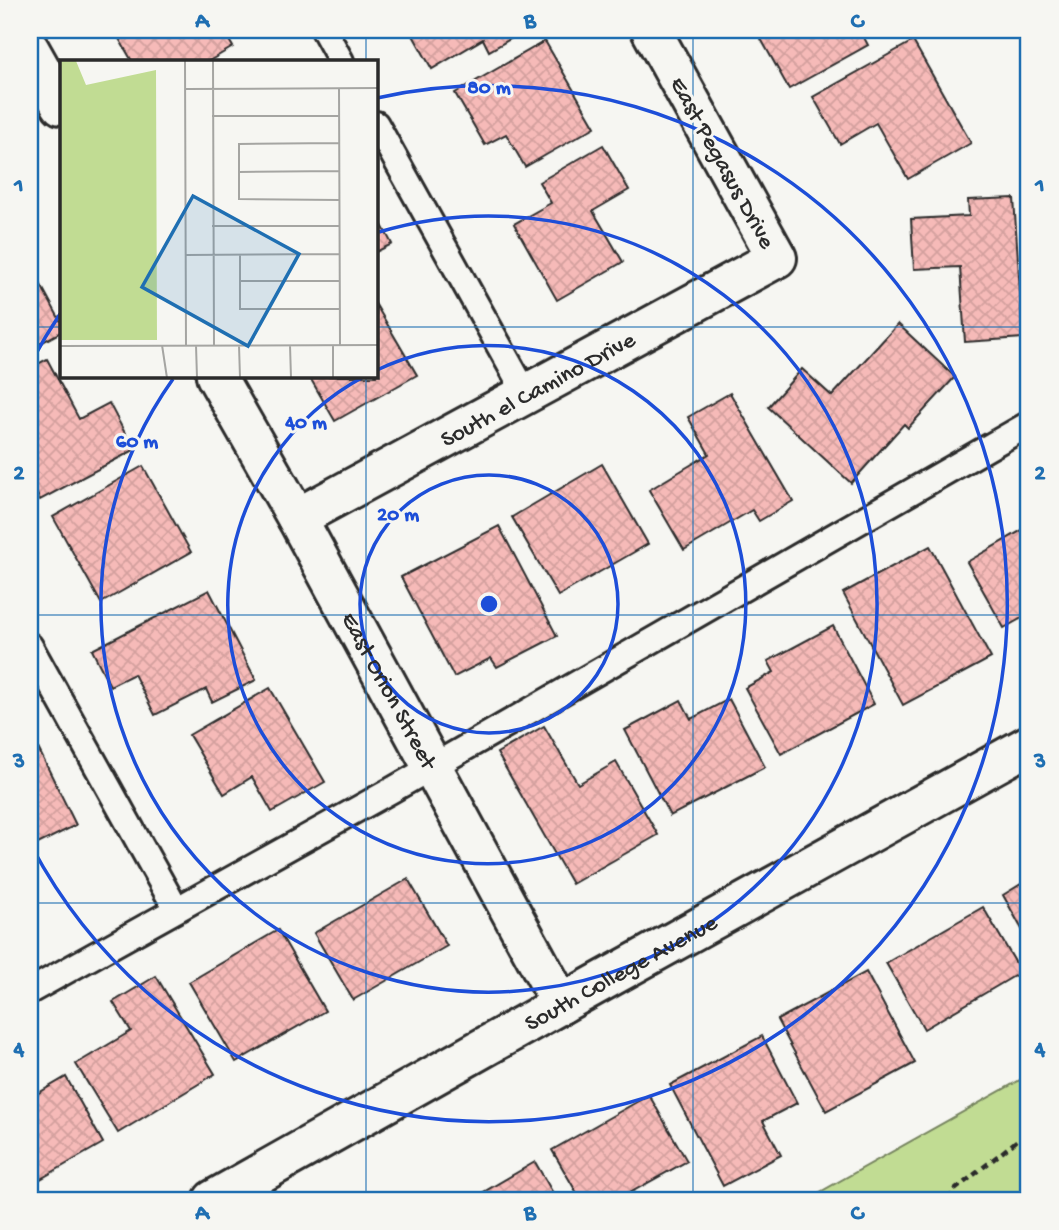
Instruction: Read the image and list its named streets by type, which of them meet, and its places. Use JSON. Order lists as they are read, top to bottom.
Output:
{
  "streets": {
    "street": [
      "East Pegasus Drive",
      "South el Camino Drive",
      "East Orion Street",
      "South College Avenue"
    ]
  },
  "crossings": [
    ["East Pegasus Drive", "South el Camino Drive"],
    ["South el Camino Drive", "East Orion Street"],
    ["East Orion Street", "South College Avenue"]
  ],
  "grid": {
    "columns": ["A", "B", "C"],
    "rows": [
      "1",
      "2",
      "3",
      "4"
    ]
  },
  "rings": [
    "80 m",
    "40 m",
    "60 m",
    "20 m"
  ]
}
